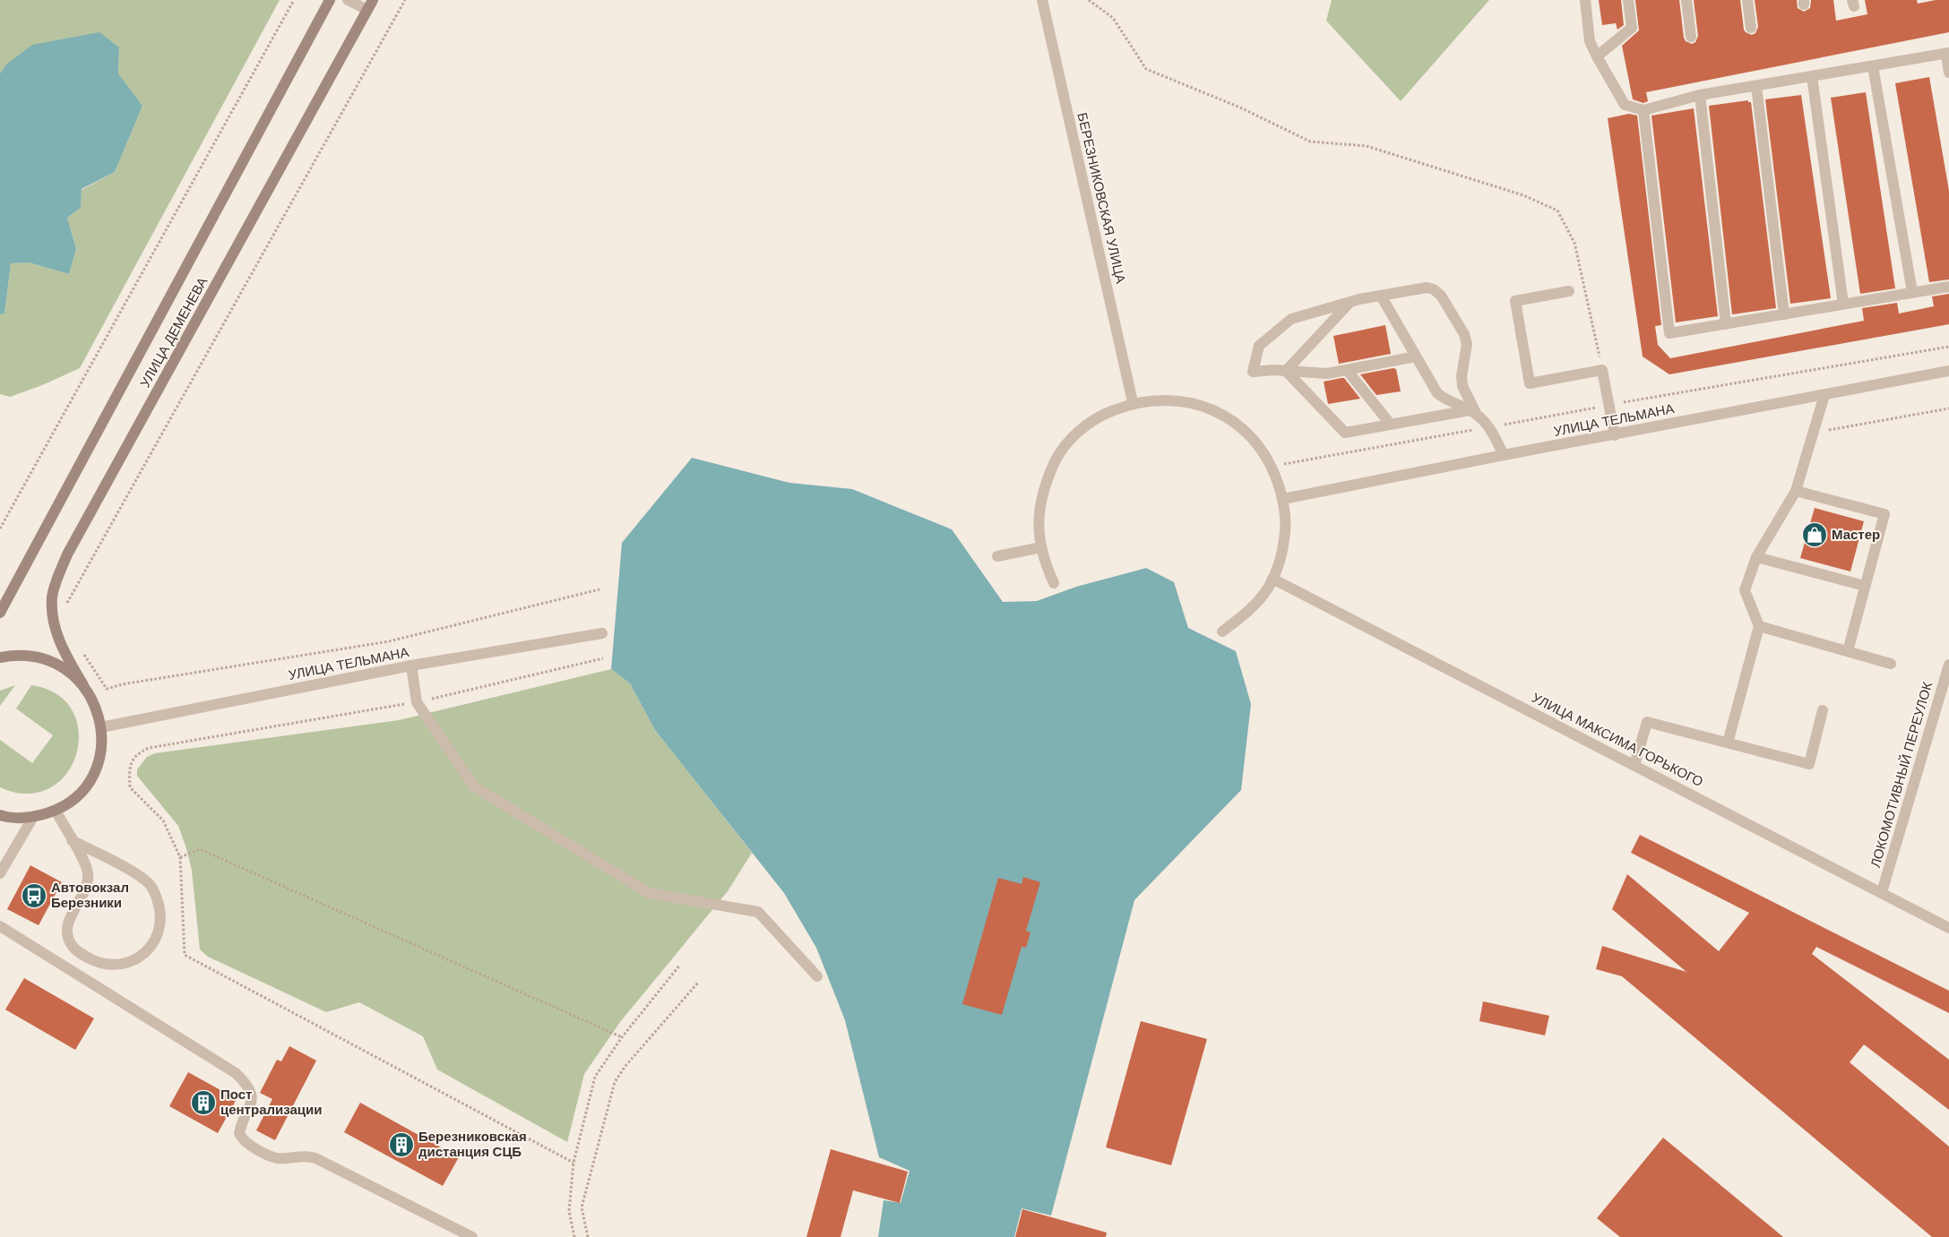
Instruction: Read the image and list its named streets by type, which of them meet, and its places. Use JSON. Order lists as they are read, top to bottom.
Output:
{
  "streets": {
    "main road": ["УЛИЦА ДЕМЕНЕВА"],
    "street": [
      "БЕРЕЗНИКОВСКАЯ УЛИЦА",
      "УЛИЦА ТЕЛЬМАНА",
      "УЛИЦА МАКСИМА ГОРЬКОГО",
      "ЛОКОМОТИВНЫЙ ПЕРЕУЛОК"
    ]
  },
  "crossings": [
    ["УЛИЦА МАКСИМА ГОРЬКОГО", "ЛОКОМОТИВНЫЙ ПЕРЕУЛОК"]
  ],
  "places": {
    "shop": ["Мастер"],
    "bus stop": ["Автовокзал Березники"],
    "building": ["Пост централизации", "Березниковская дистанция СЦБ"]
  }
}
